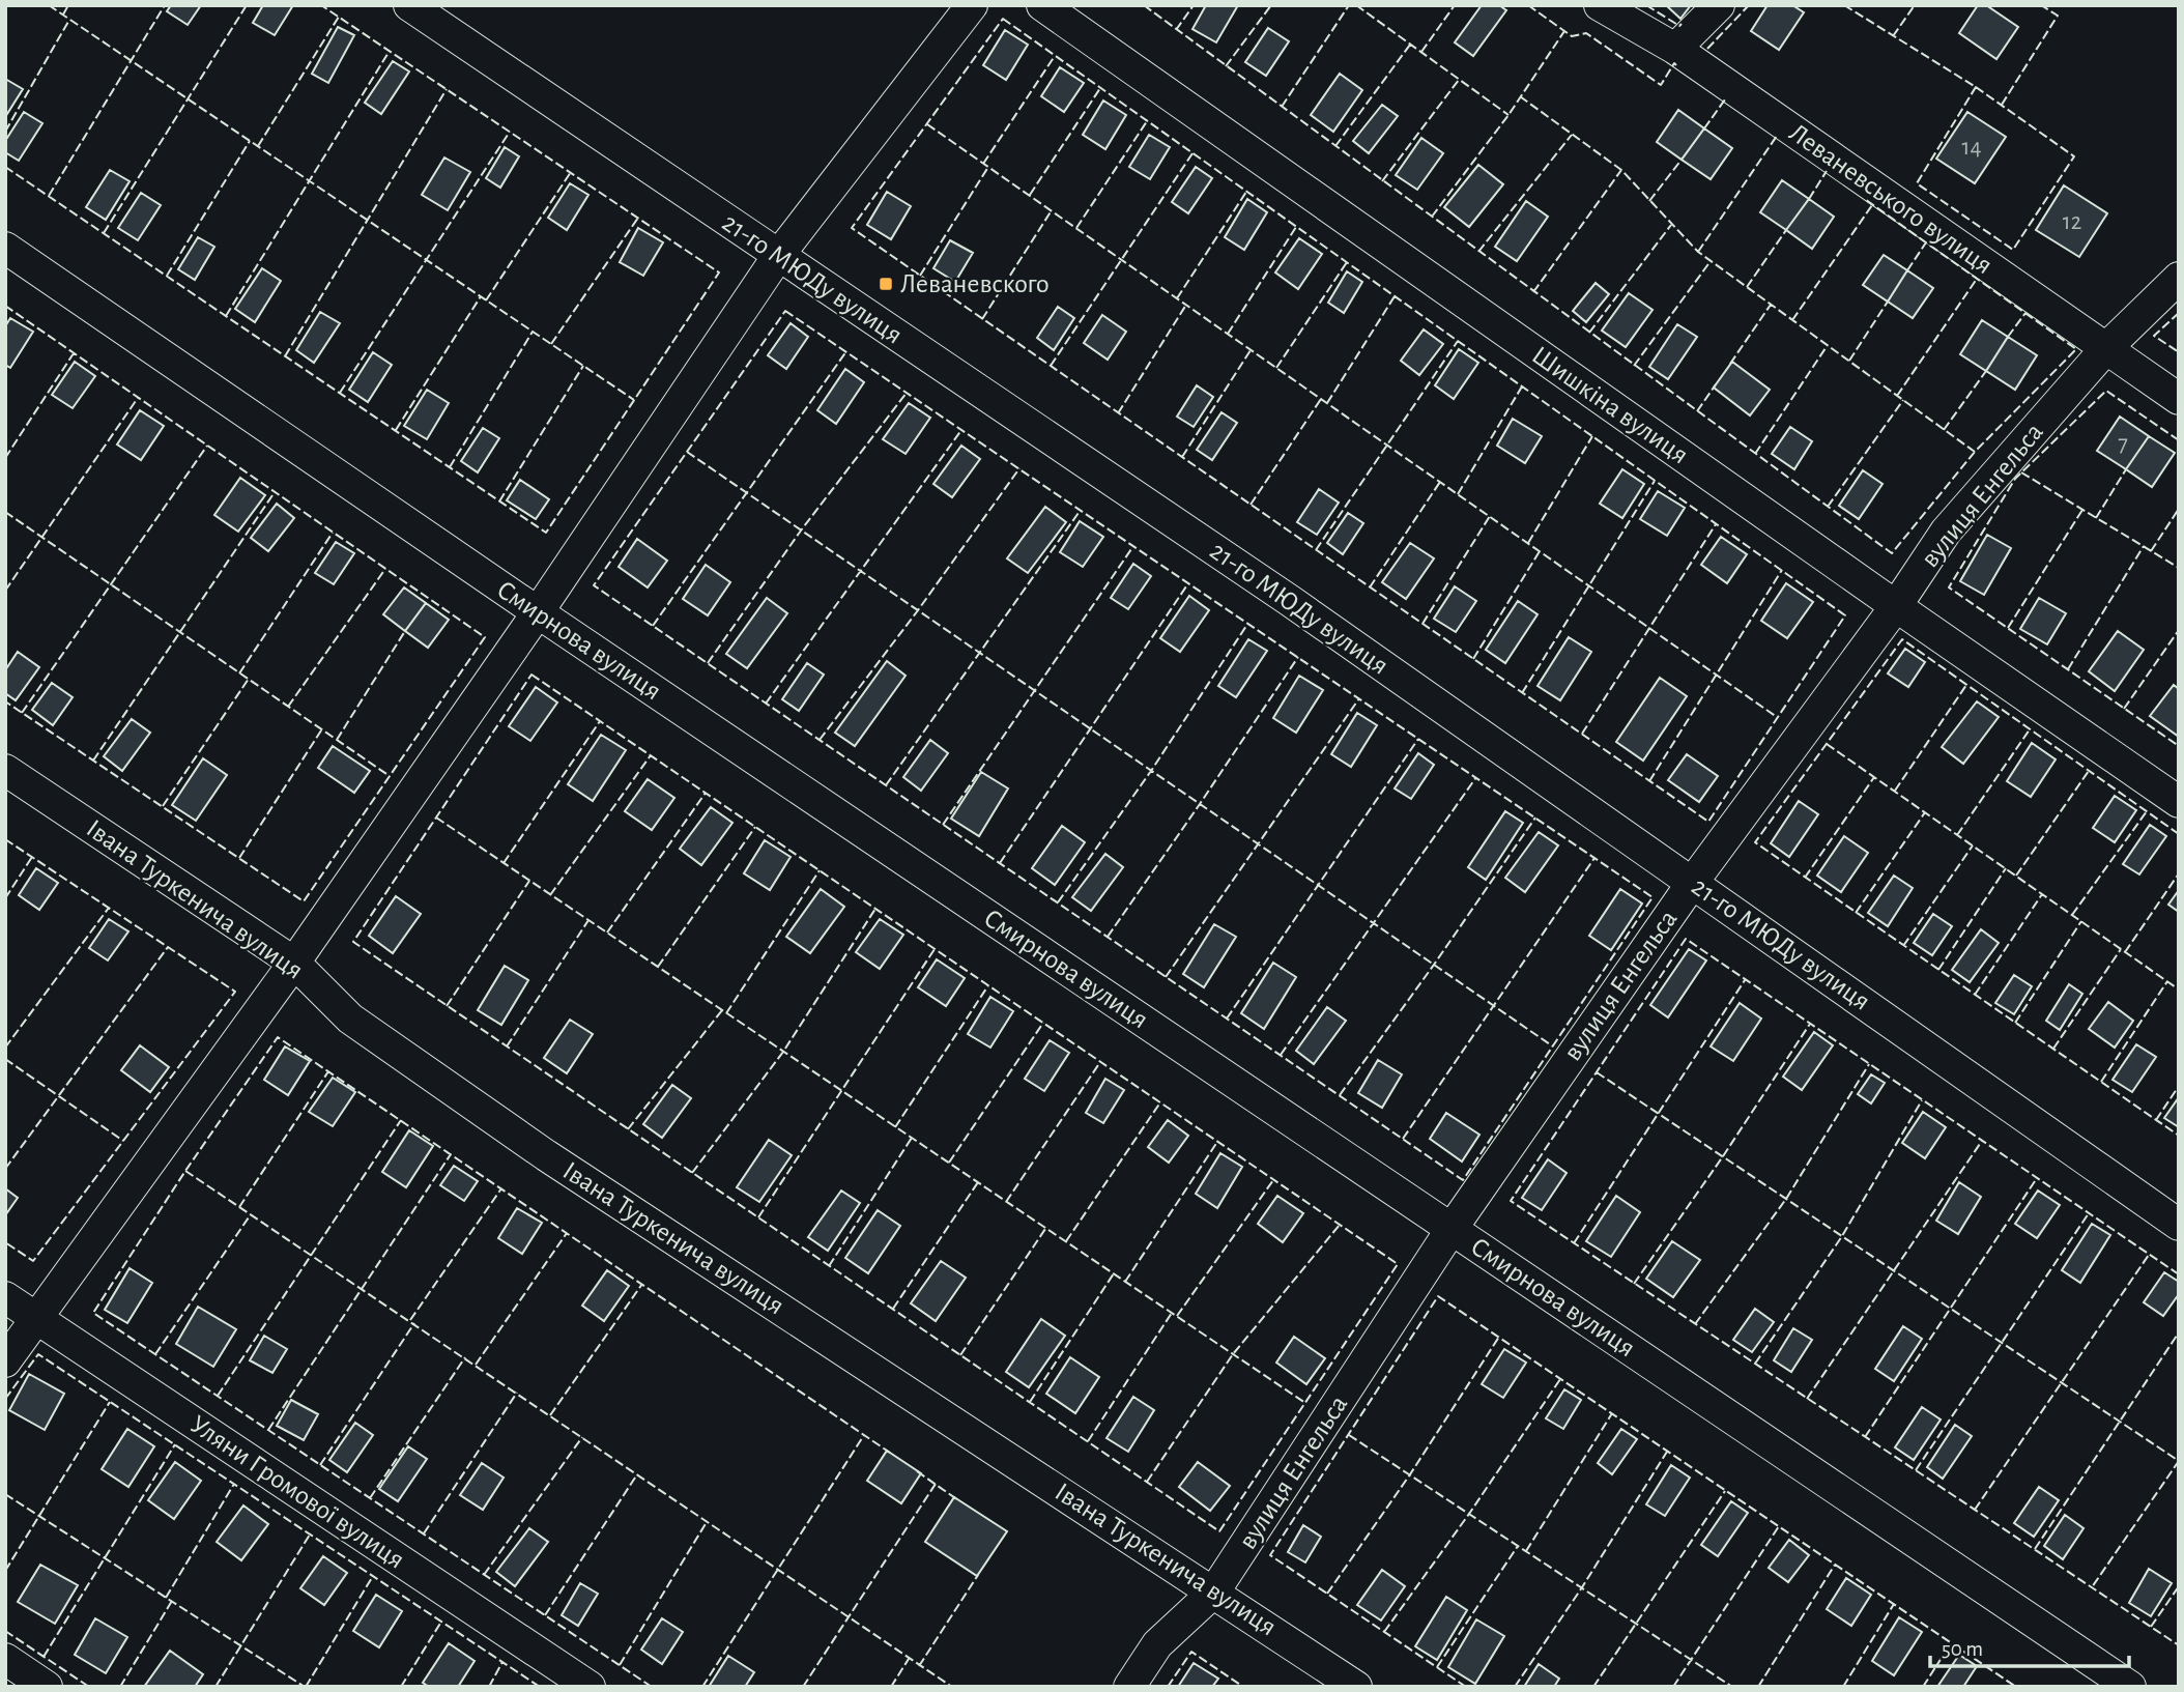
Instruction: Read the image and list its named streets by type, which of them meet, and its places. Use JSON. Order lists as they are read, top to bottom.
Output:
{
  "streets": {
    "street": [
      "Леваневського вулиця",
      "21-го МЮДу вулиця",
      "Шишкіна вулиця",
      "вулиця Енгельса",
      "Смирнова вулиця",
      "Івана Туркенича вулиця",
      "Уляни Громової вулиця"
    ]
  },
  "crossings": [
    ["Леваневського вулиця", "вулиця Енгельса"],
    ["21-го МЮДу вулиця", "вулиця Енгельса"],
    ["Шишкіна вулиця", "вулиця Енгельса"],
    ["вулиця Енгельса", "Смирнова вулиця"],
    ["вулиця Енгельса", "Івана Туркенича вулиця"]
  ],
  "places": {
    "transit": ["Леваневского"]
  },
  "house_numbers": ["14", "12", "7"],
  "scale_bar": "50 m"
}
